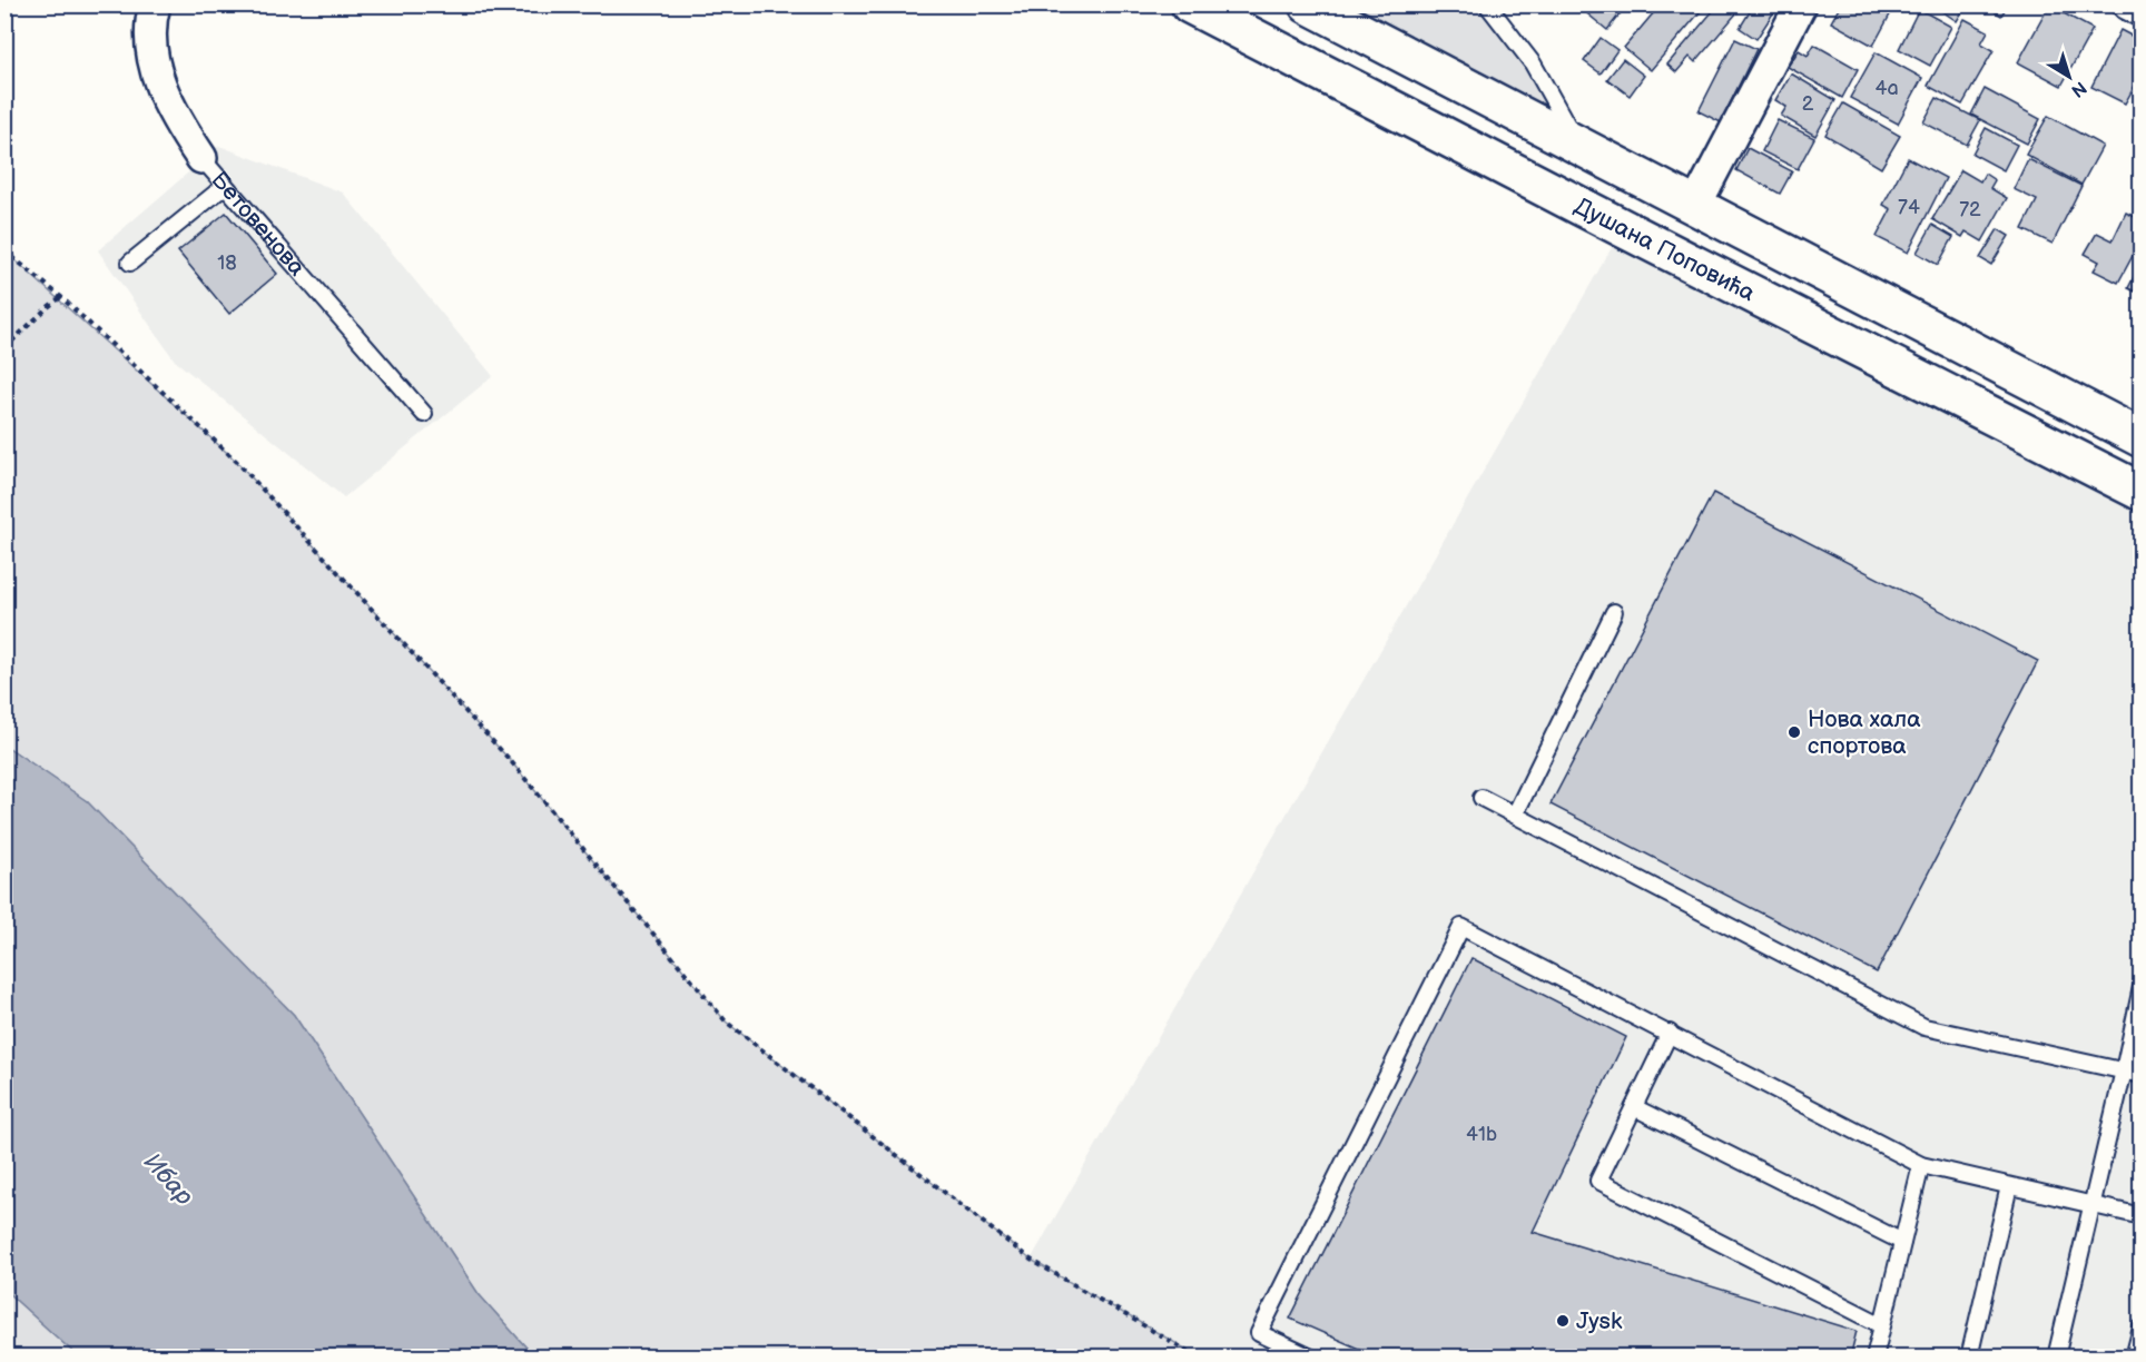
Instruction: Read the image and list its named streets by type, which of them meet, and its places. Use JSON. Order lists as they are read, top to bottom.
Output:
{
  "streets": {
    "main road": ["Душана Поповића"],
    "street": ["Бетовенова"]
  },
  "water": ["Ибар"],
  "places": ["Нова хала спортова", "Jysk"],
  "house_numbers": [
    "4a",
    "2",
    "74",
    "72",
    "18",
    "41b"
  ],
  "north": "bottom right"
}
